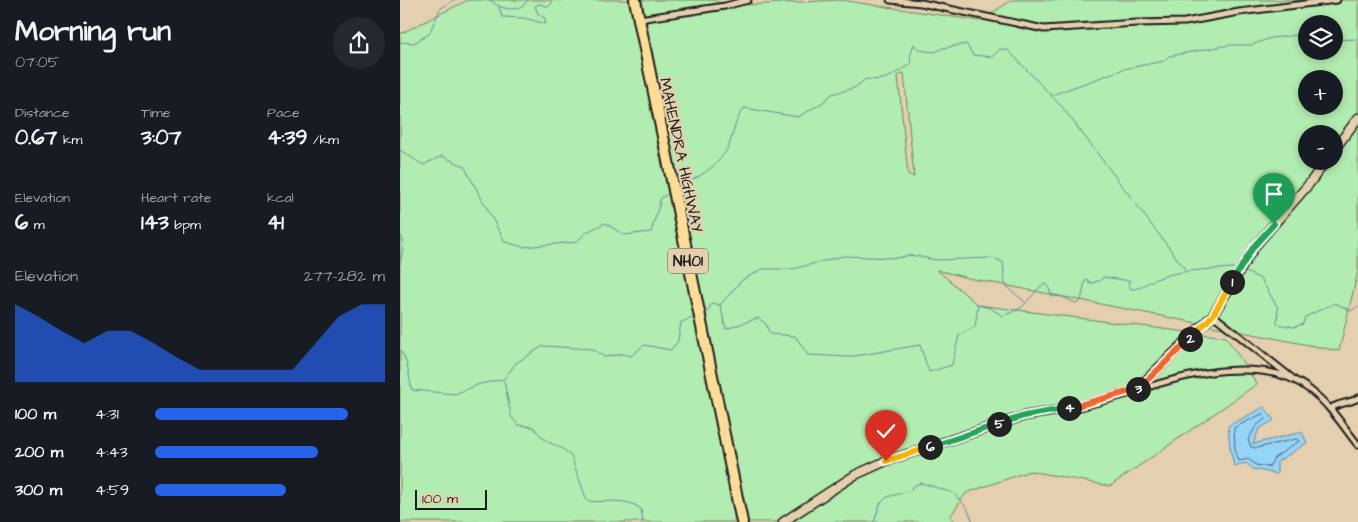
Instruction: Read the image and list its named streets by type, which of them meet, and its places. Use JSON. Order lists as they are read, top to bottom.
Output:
{
  "streets": {
    "highway": ["MAHENDRA HIGHWAY", "NH01"]
  },
  "scale_bar": "100 m",
  "page": {
    "heading": ["Morning run", "07:05"],
    "map_buttons": ["+", "−"],
    "stats": [
      ["Distance", "0.67 km"],
      ["Time", "3:07"],
      ["Pace", "4:39 /km"],
      ["Elevation", "6 m"],
      ["Heart rate", "143 bpm"],
      ["kcal", "41"]
    ],
    "chart": ["Elevation", "277–282 m"],
    "pins": [
      "1",
      "2",
      "3",
      "4",
      "5",
      "6"
    ],
    "list": [
      {
        "name": "100 m",
        "note": "4:31"
      },
      {
        "name": "200 m",
        "note": "4:43"
      },
      {
        "name": "300 m",
        "note": "4:59"
      }
    ],
    "scale": "100 m"
  }
}
